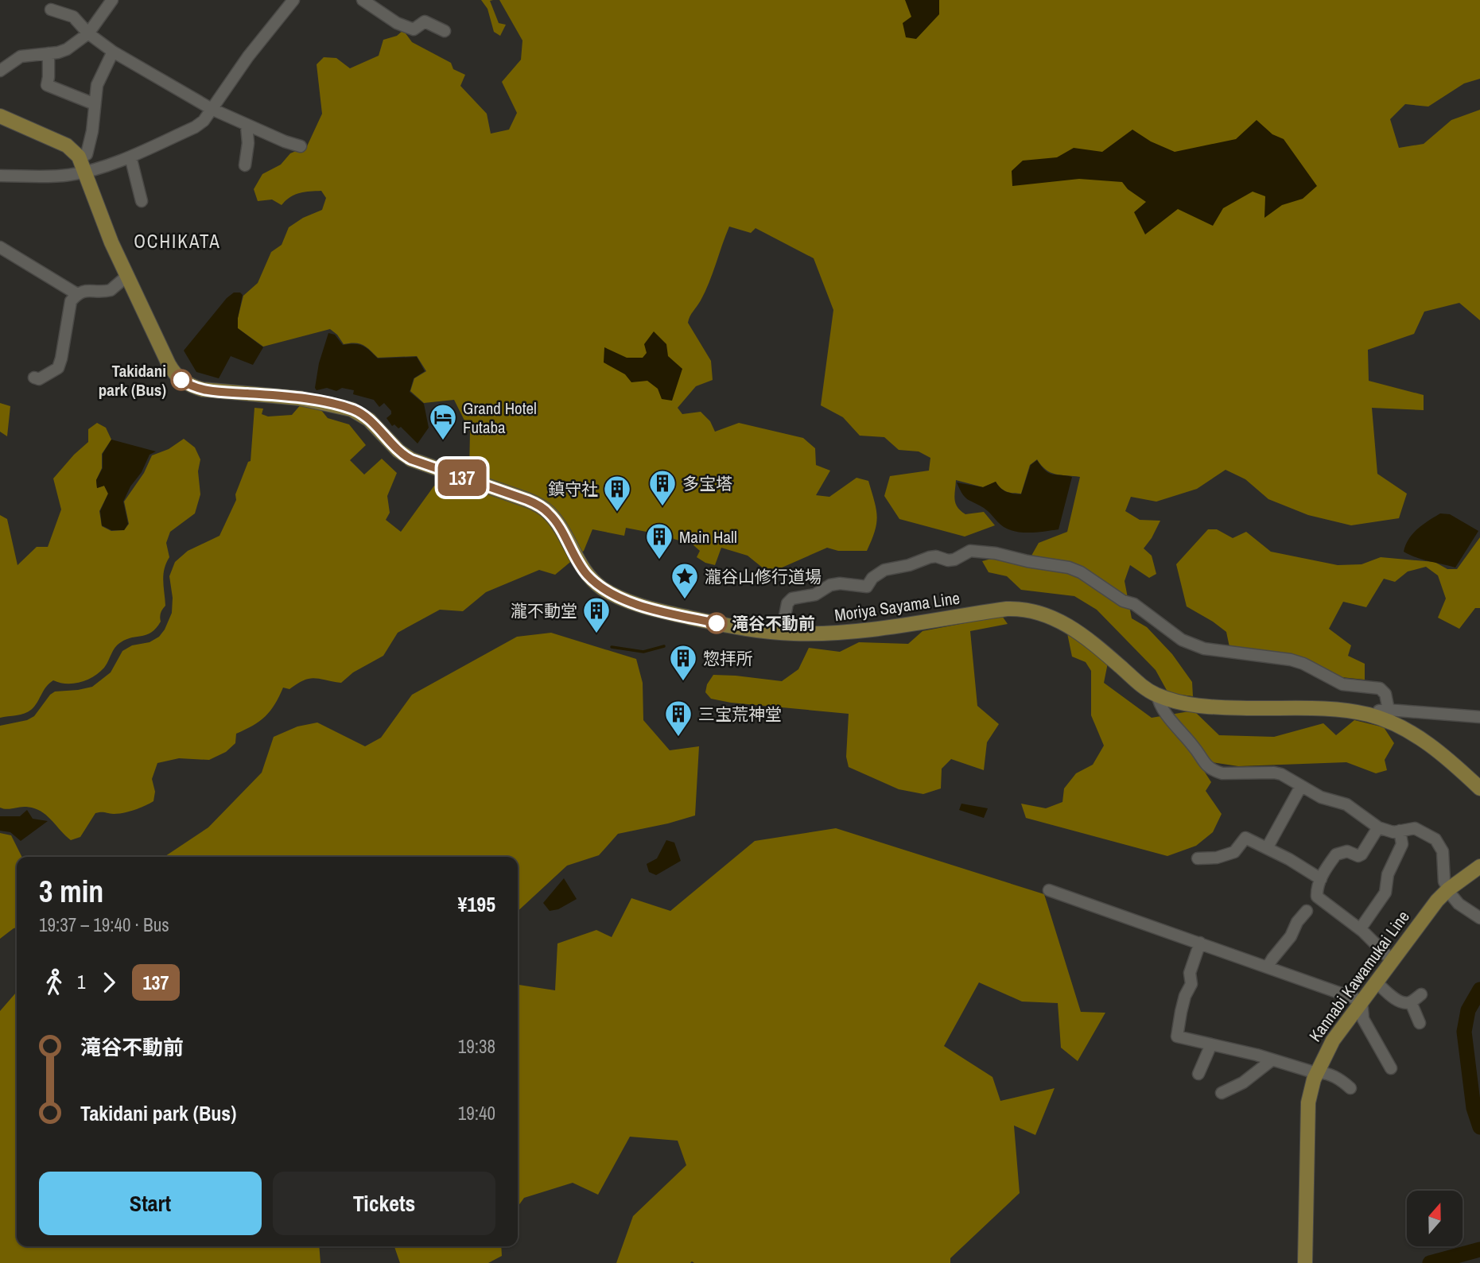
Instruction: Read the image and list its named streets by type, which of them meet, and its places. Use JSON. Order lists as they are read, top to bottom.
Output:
{
  "streets": {
    "main road": ["Moriya Sayama Line", "Kannabi Kawamukai Line"]
  },
  "districts": ["OCHIKATA"],
  "places": {
    "other": ["Takidani park (Bus)", "滝谷不動前"],
    "hotel": ["Grand Hotel Futaba"],
    "building": [
      "多宝塔",
      "鎮守社",
      "Main Hall",
      "瀧不動堂",
      "惣拝所",
      "三宝荒神堂"
    ],
    "place": ["瀧谷山修行道場"]
  },
  "lines": ["bus line 137"],
  "north": "top",
  "page": {
    "on_map": "137",
    "heading": ["3 min", "19:37 – 19:40 · Bus", "¥195"],
    "legs": ["1", "137"],
    "list": [
      {
        "name": "滝谷不動前",
        "value": "19:38"
      },
      {
        "name": "Takidani park (Bus)",
        "value": "19:40"
      }
    ],
    "buttons": ["Start", "Tickets"]
  }
}
